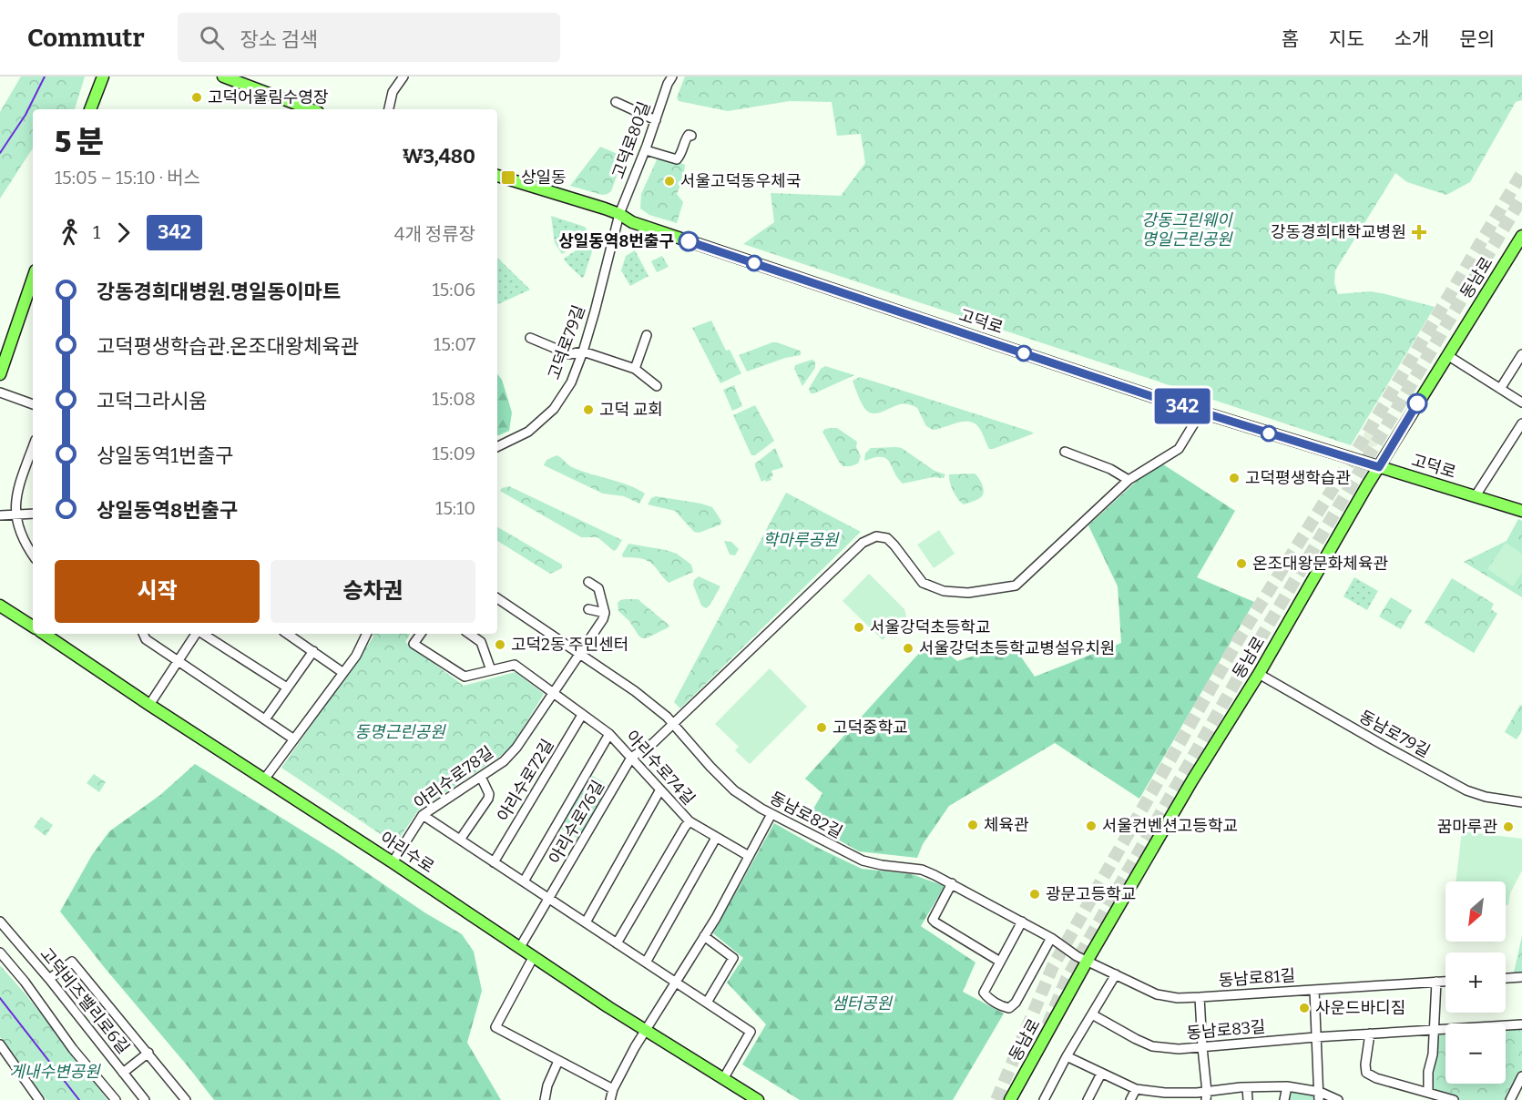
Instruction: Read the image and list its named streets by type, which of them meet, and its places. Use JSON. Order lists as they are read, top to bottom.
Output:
{
  "streets": {
    "main road": ["동남로", "고덕로", "아리수로"],
    "street": [
      "고덕로80길",
      "고덕로79길",
      "동남로79길",
      "아리수로74길",
      "아리수로78길",
      "아리수로72길",
      "동남로82길",
      "아리수로76길",
      "동남로81길",
      "고덕비즈밸리로6길",
      "동남로83길"
    ]
  },
  "crossings": [
    ["고덕로80길", "고덕로"],
    ["고덕로80길", "고덕로79길"],
    ["동남로", "고덕로"],
    ["동남로", "동남로79길"],
    ["동남로", "동남로82길"],
    ["동남로", "동남로81길"],
    ["고덕로", "고덕로79길"],
    ["아리수로74길", "아리수로78길"],
    ["아리수로74길", "아리수로72길"],
    ["아리수로74길", "아리수로76길"],
    ["아리수로78길", "아리수로72길"],
    ["아리수로78길", "동남로82길"],
    ["아리수로78길", "아리수로"],
    ["동남로82길", "아리수로76길"],
    ["동남로82길", "동남로81길"],
    ["아리수로76길", "아리수로"]
  ],
  "parks": [
    "강동그린웨이 명일근린공원",
    "학마루공원",
    "동명근린공원",
    "샘터공원",
    "게내수변공원"
  ],
  "places": {
    "other": [
      "고덕어울림수영장",
      "서울고덕동우체국",
      "상일동역8번출구",
      "고덕 교회",
      "고덕평생학습관",
      "온조대왕문화체육관",
      "서울강덕초등학교",
      "고덕2동 주민센터",
      "서울강덕초등학교병설유치원",
      "고덕중학교",
      "체육관",
      "서울컨벤션고등학교",
      "꿈마루관",
      "광문고등학교",
      "사운드바디짐"
    ],
    "transit": ["상일동"],
    "health": ["강동경희대학교병원"]
  },
  "lines": ["bus line 342"],
  "north": "bottom left",
  "page": {
    "header": "Commutr",
    "search": "장소 검색",
    "nav": [
      "홈",
      "지도",
      "소개",
      "문의"
    ],
    "on_map": "342",
    "heading": ["5 분", "15:05 – 15:10 · 버스", "₩3,480"],
    "legs": ["1", "342", "4개 정류장"],
    "list": [
      {
        "name": "강동경희대병원.명일동이마트",
        "value": "15:06"
      },
      {
        "name": "고덕평생학습관.온조대왕체육관",
        "value": "15:07"
      },
      {
        "name": "고덕그라시움",
        "value": "15:08"
      },
      {
        "name": "상일동역1번출구",
        "value": "15:09"
      },
      {
        "name": "상일동역8번출구",
        "value": "15:10"
      }
    ],
    "buttons": ["시작", "승차권"],
    "map_buttons": ["+", "−"]
  }
}
